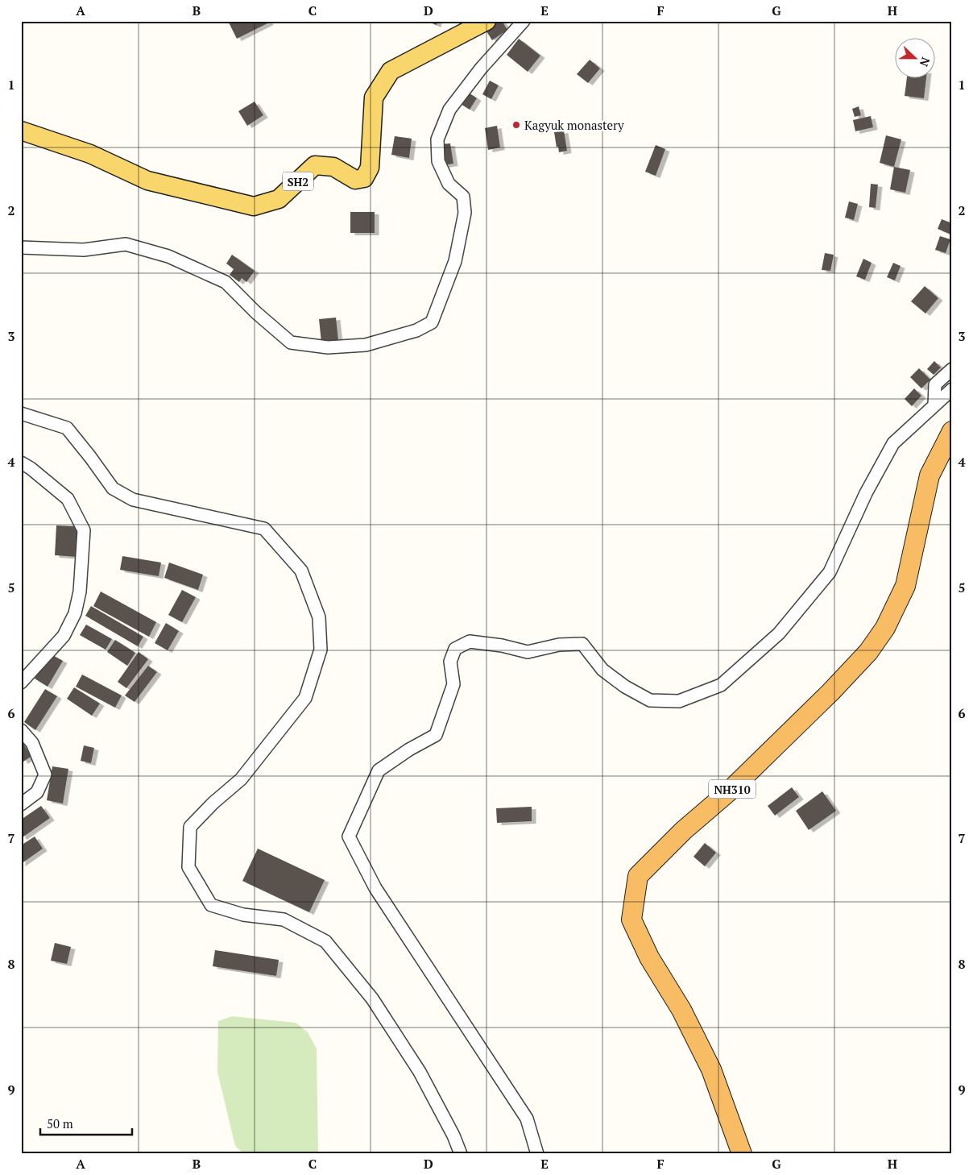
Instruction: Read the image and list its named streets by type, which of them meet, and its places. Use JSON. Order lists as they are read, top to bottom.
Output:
{
  "streets": {
    "highway": ["NH310"],
    "main road": ["SH2"]
  },
  "places": ["Kagyuk monastery"],
  "scale_bar": "50 m",
  "north": "right",
  "grid": {
    "columns": [
      "A",
      "B",
      "C",
      "D",
      "E",
      "F",
      "G",
      "H"
    ],
    "rows": [
      "1",
      "2",
      "3",
      "4",
      "5",
      "6",
      "7",
      "8",
      "9"
    ]
  }
}
